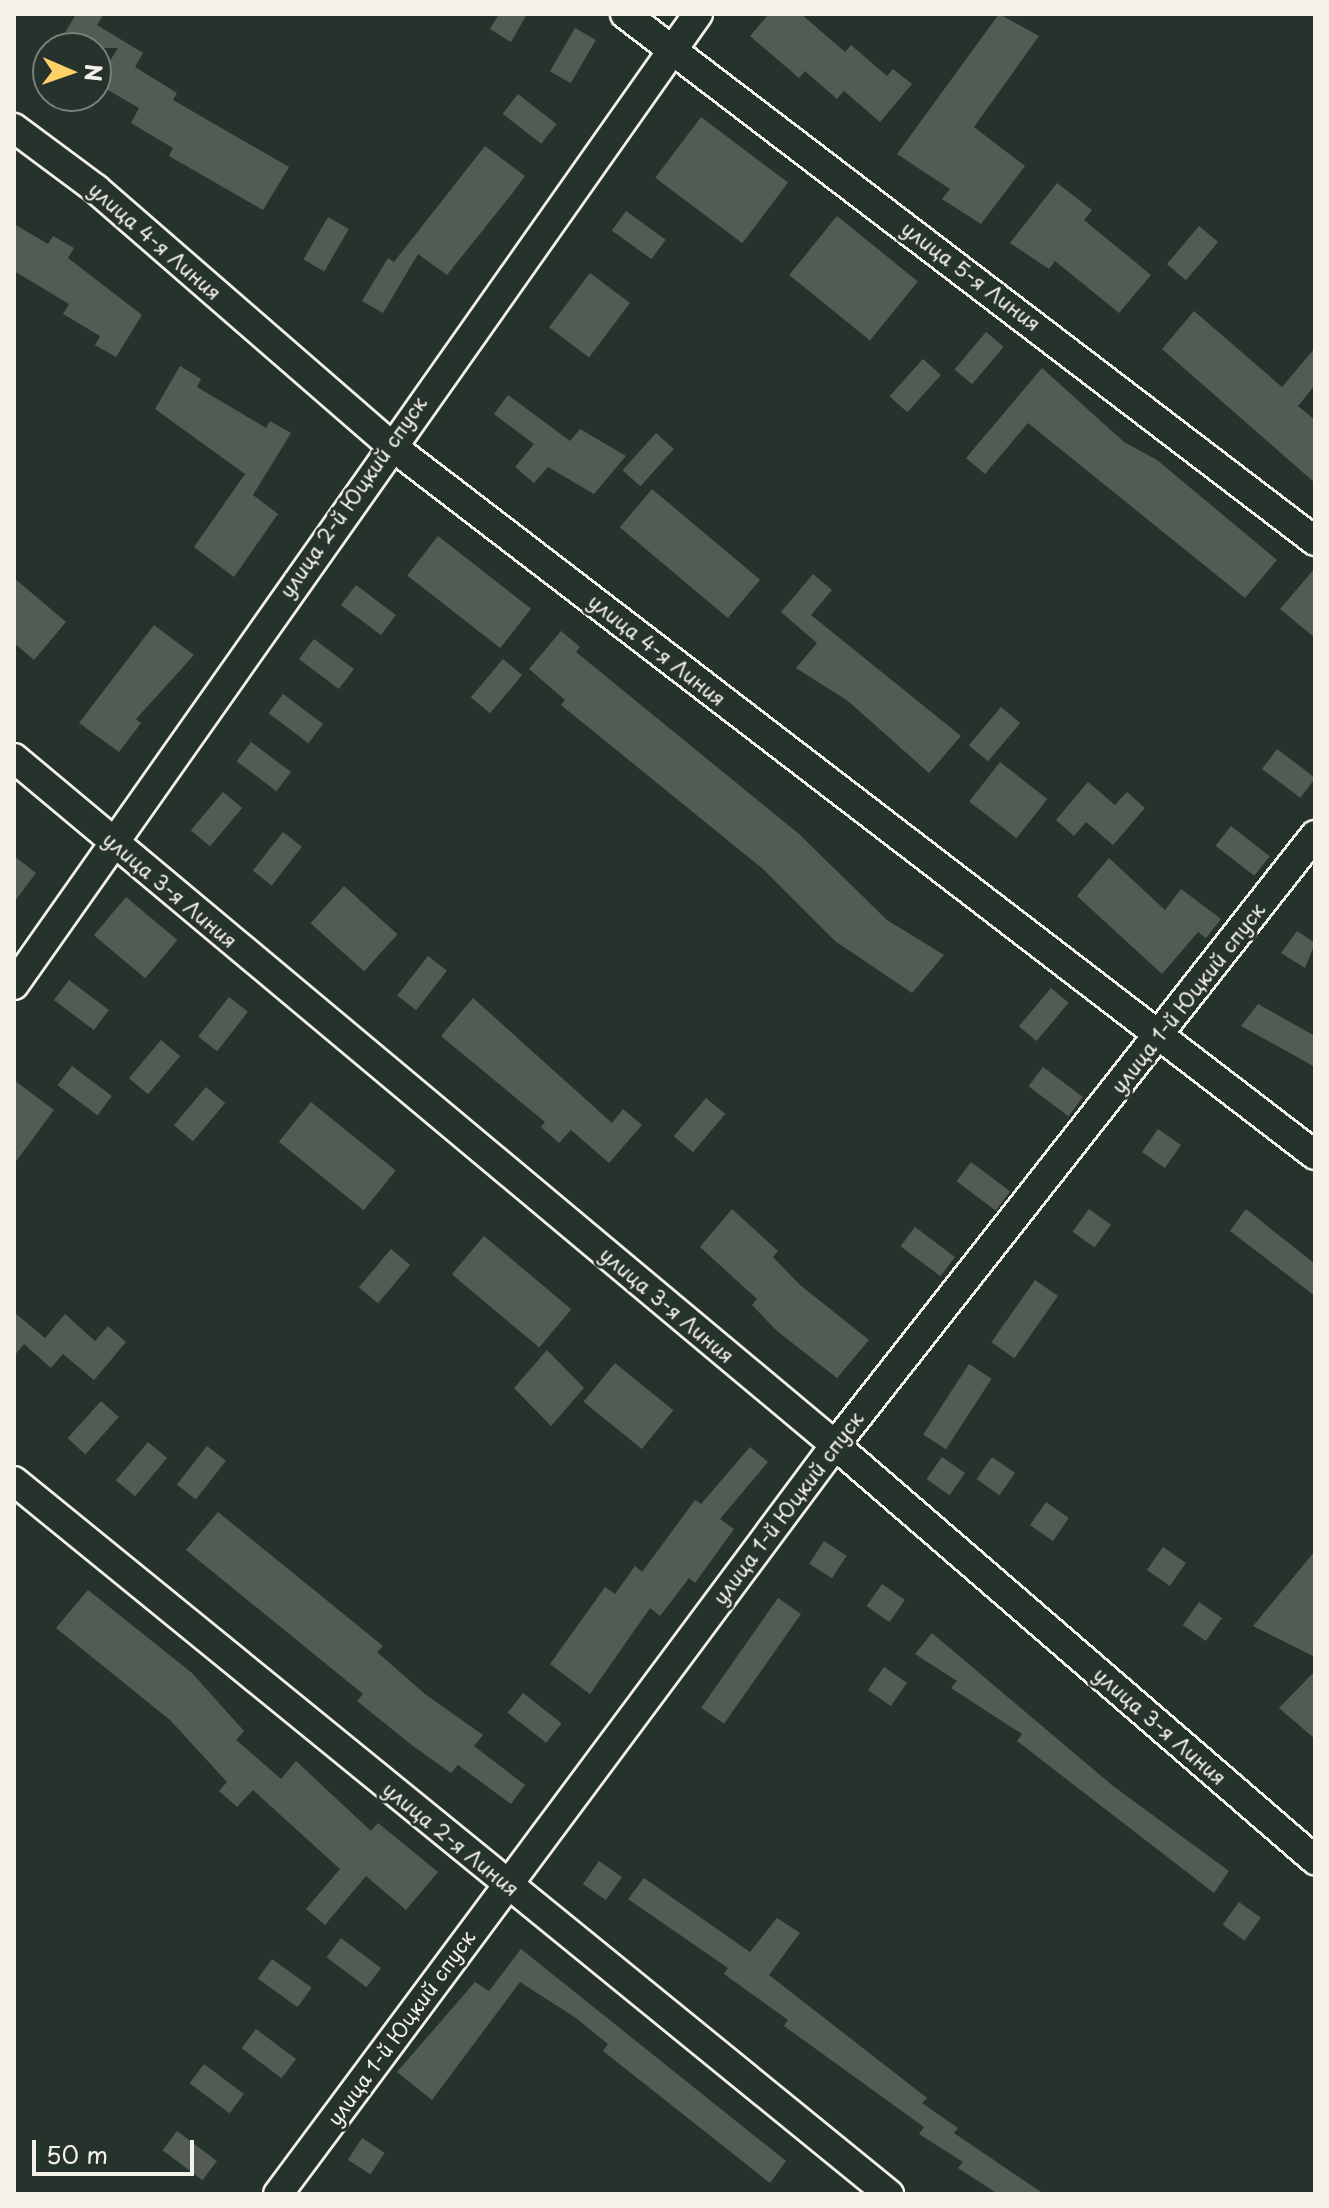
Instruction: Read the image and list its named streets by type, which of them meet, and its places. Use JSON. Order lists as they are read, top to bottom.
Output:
{
  "streets": {
    "street": [
      "улица 4-я Линия",
      "улица 5-я Линия",
      "улица 2-й Юцкий спуск",
      "улица 3-я Линия",
      "улица 1-й Юцкий спуск",
      "улица 2-я Линия"
    ]
  },
  "crossings": [
    ["улица 4-я Линия", "улица 2-й Юцкий спуск"],
    ["улица 4-я Линия", "улица 1-й Юцкий спуск"],
    ["улица 5-я Линия", "улица 2-й Юцкий спуск"],
    ["улица 2-й Юцкий спуск", "улица 3-я Линия"],
    ["улица 3-я Линия", "улица 1-й Юцкий спуск"],
    ["улица 1-й Юцкий спуск", "улица 2-я Линия"]
  ],
  "scale_bar": "50 m",
  "north": "right"
}
